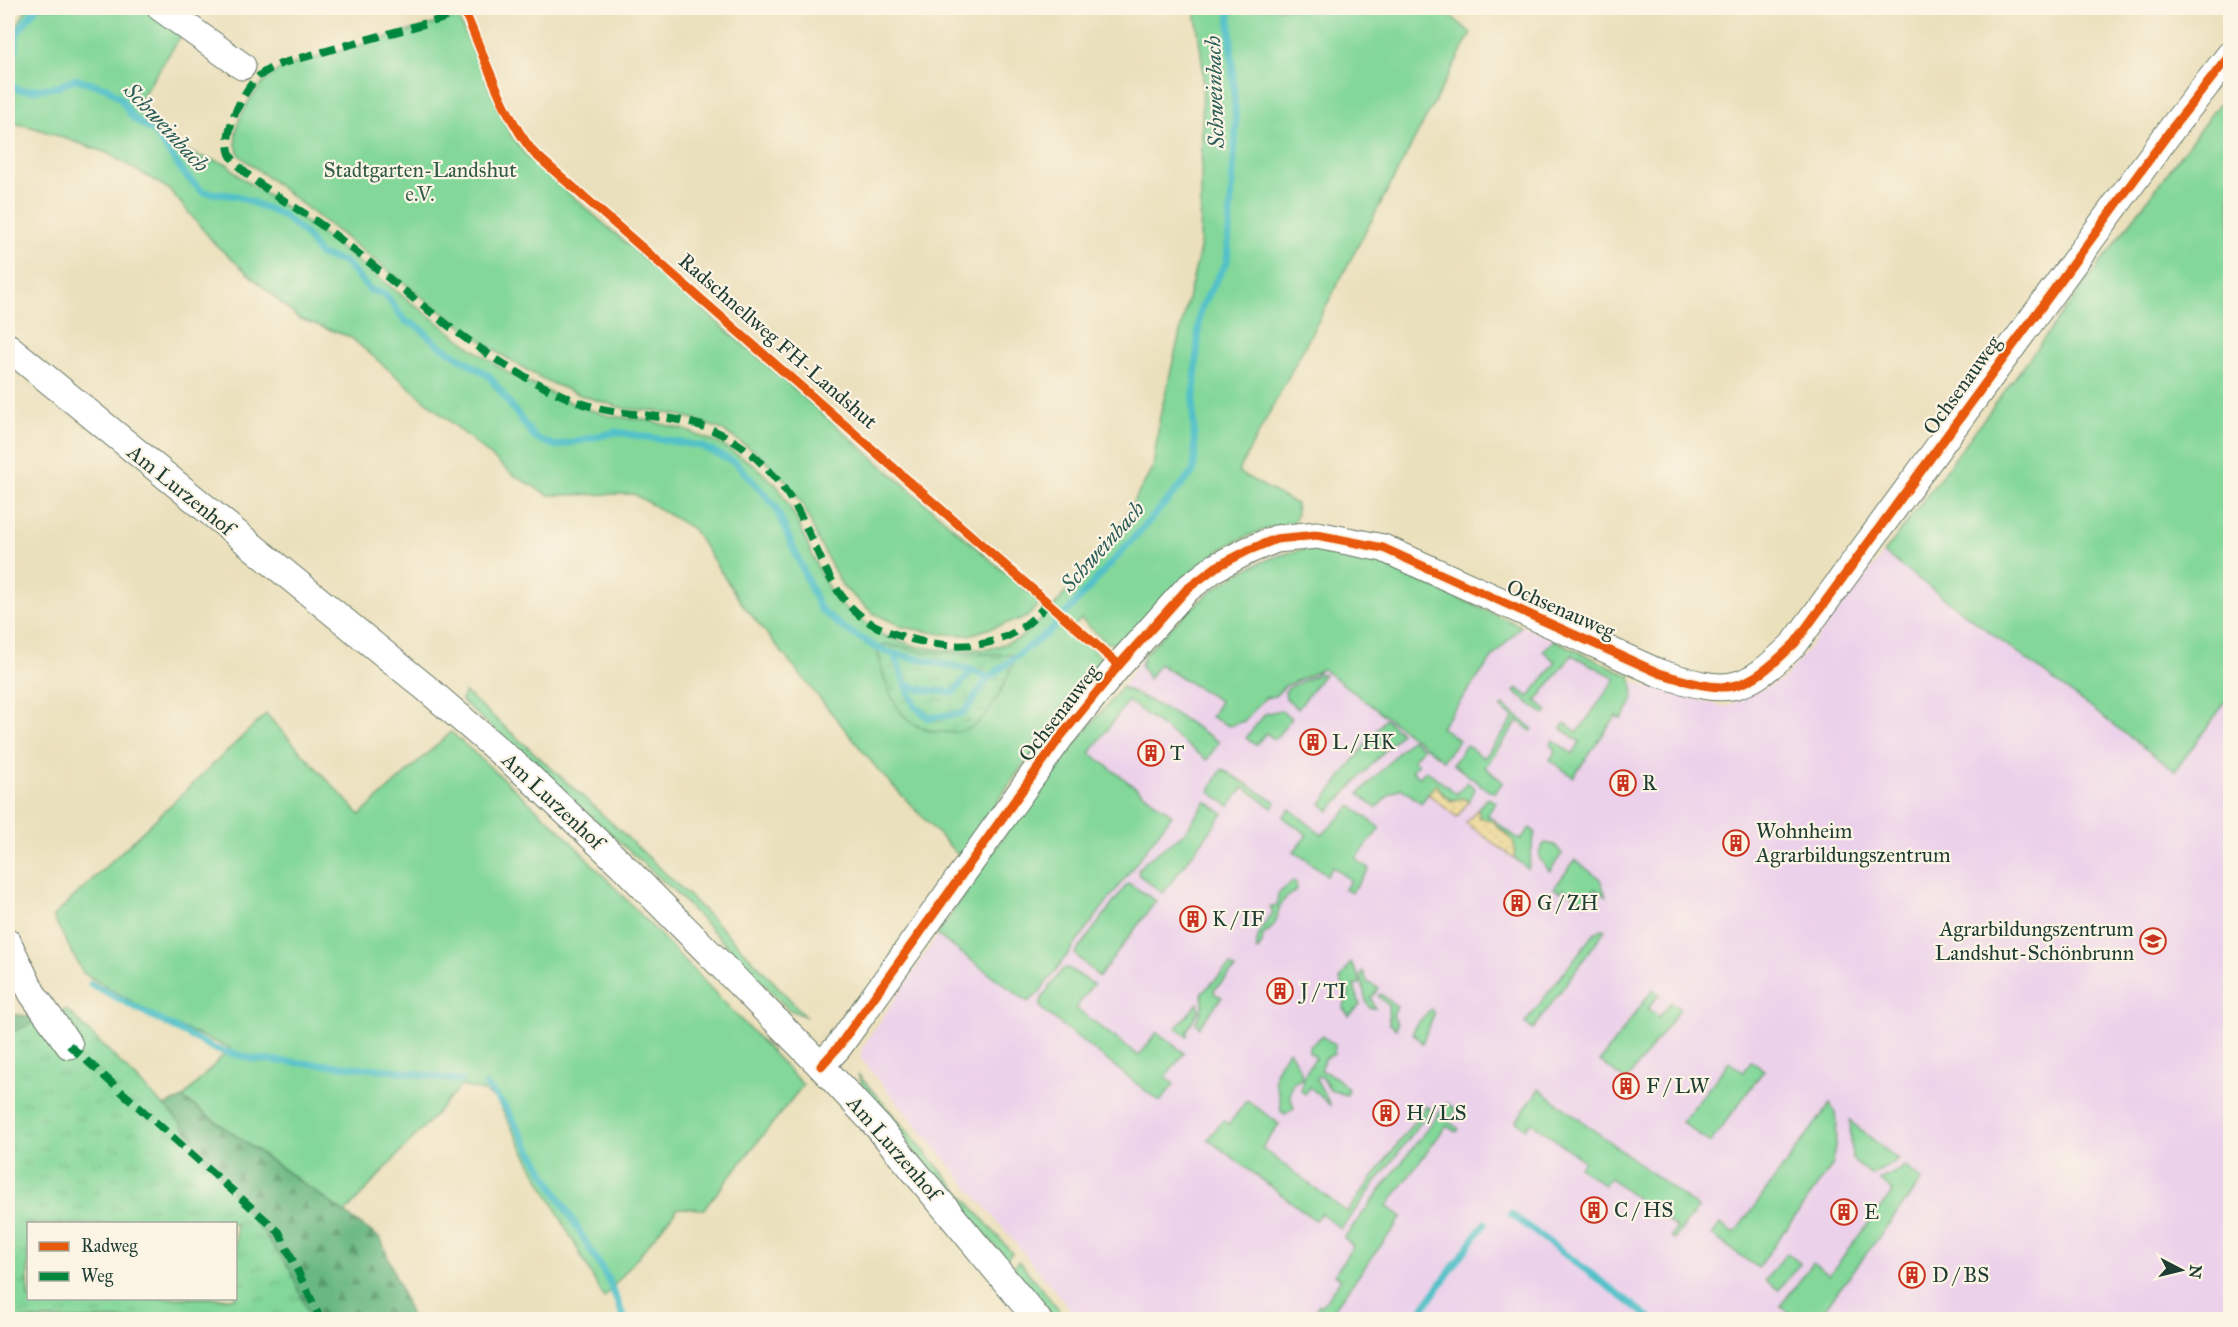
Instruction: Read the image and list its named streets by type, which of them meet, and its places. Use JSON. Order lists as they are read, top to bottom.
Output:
{
  "streets": {
    "street": ["Ochsenauweg", "Am Lurzenhof"],
    "cycle path": ["Radschnellweg FH-Landshut"]
  },
  "crossings": [
    ["Ochsenauweg", "Am Lurzenhof"]
  ],
  "water": ["Schweinbach"],
  "parks": ["Stadtgarten-Landshut e.V."],
  "places": {
    "building": [
      "L / HK",
      "T",
      "R",
      "Wohnheim Agrarbildungszentrum",
      "G / ZH",
      "K / IF",
      "J / TI",
      "F / LW",
      "H / LS",
      "C / HS",
      "E",
      "D / BS"
    ],
    "school or university": ["Agrarbildungszentrum Landshut-Schönbrunn"]
  },
  "legend": ["Radweg", "Weg"],
  "north": "right"
}
